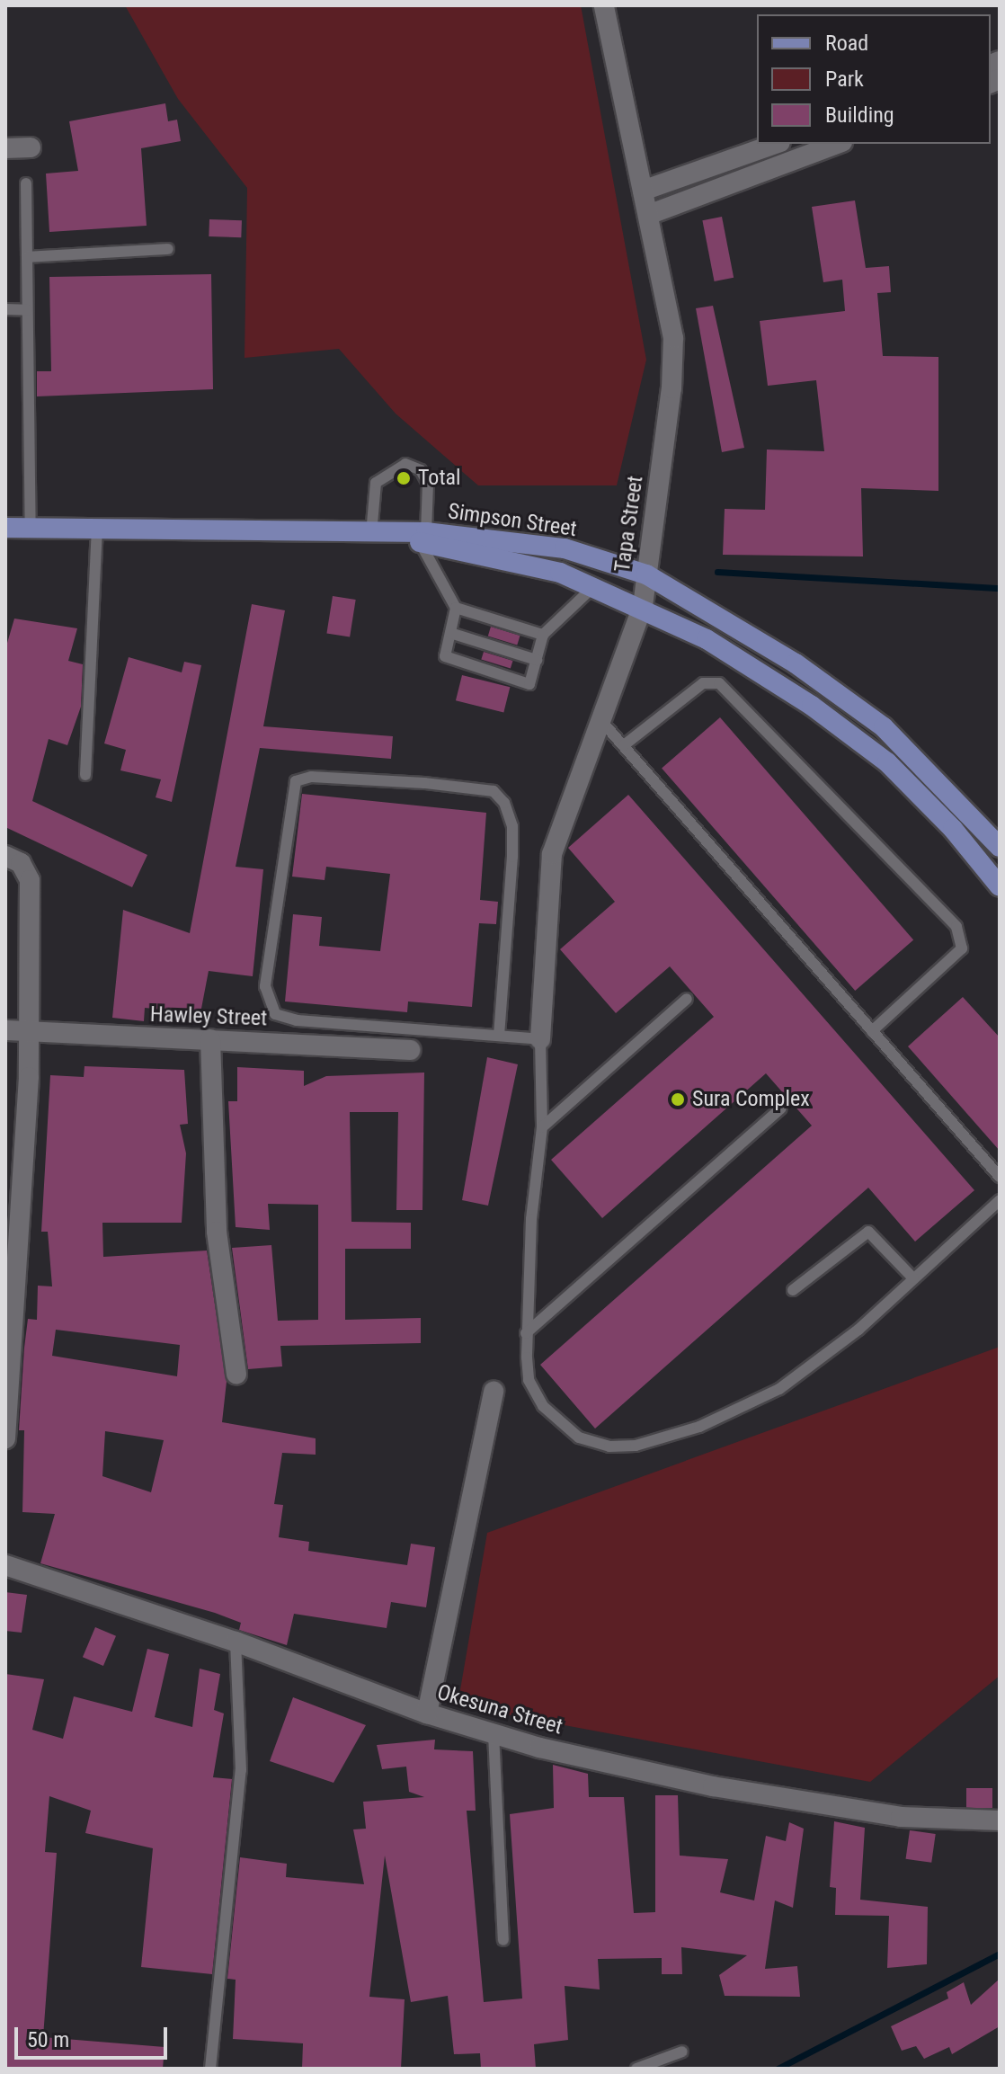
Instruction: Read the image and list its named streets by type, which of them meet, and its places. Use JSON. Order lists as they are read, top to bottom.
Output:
{
  "streets": {
    "main road": ["Simpson Street"],
    "street": ["Tapa Street", "Hawley Street", "Okesuna Street"]
  },
  "crossings": [
    ["Simpson Street", "Tapa Street"]
  ],
  "places": ["Total", "Sura Complex"],
  "legend": ["Road", "Park", "Building"],
  "scale_bar": "50 m"
}
